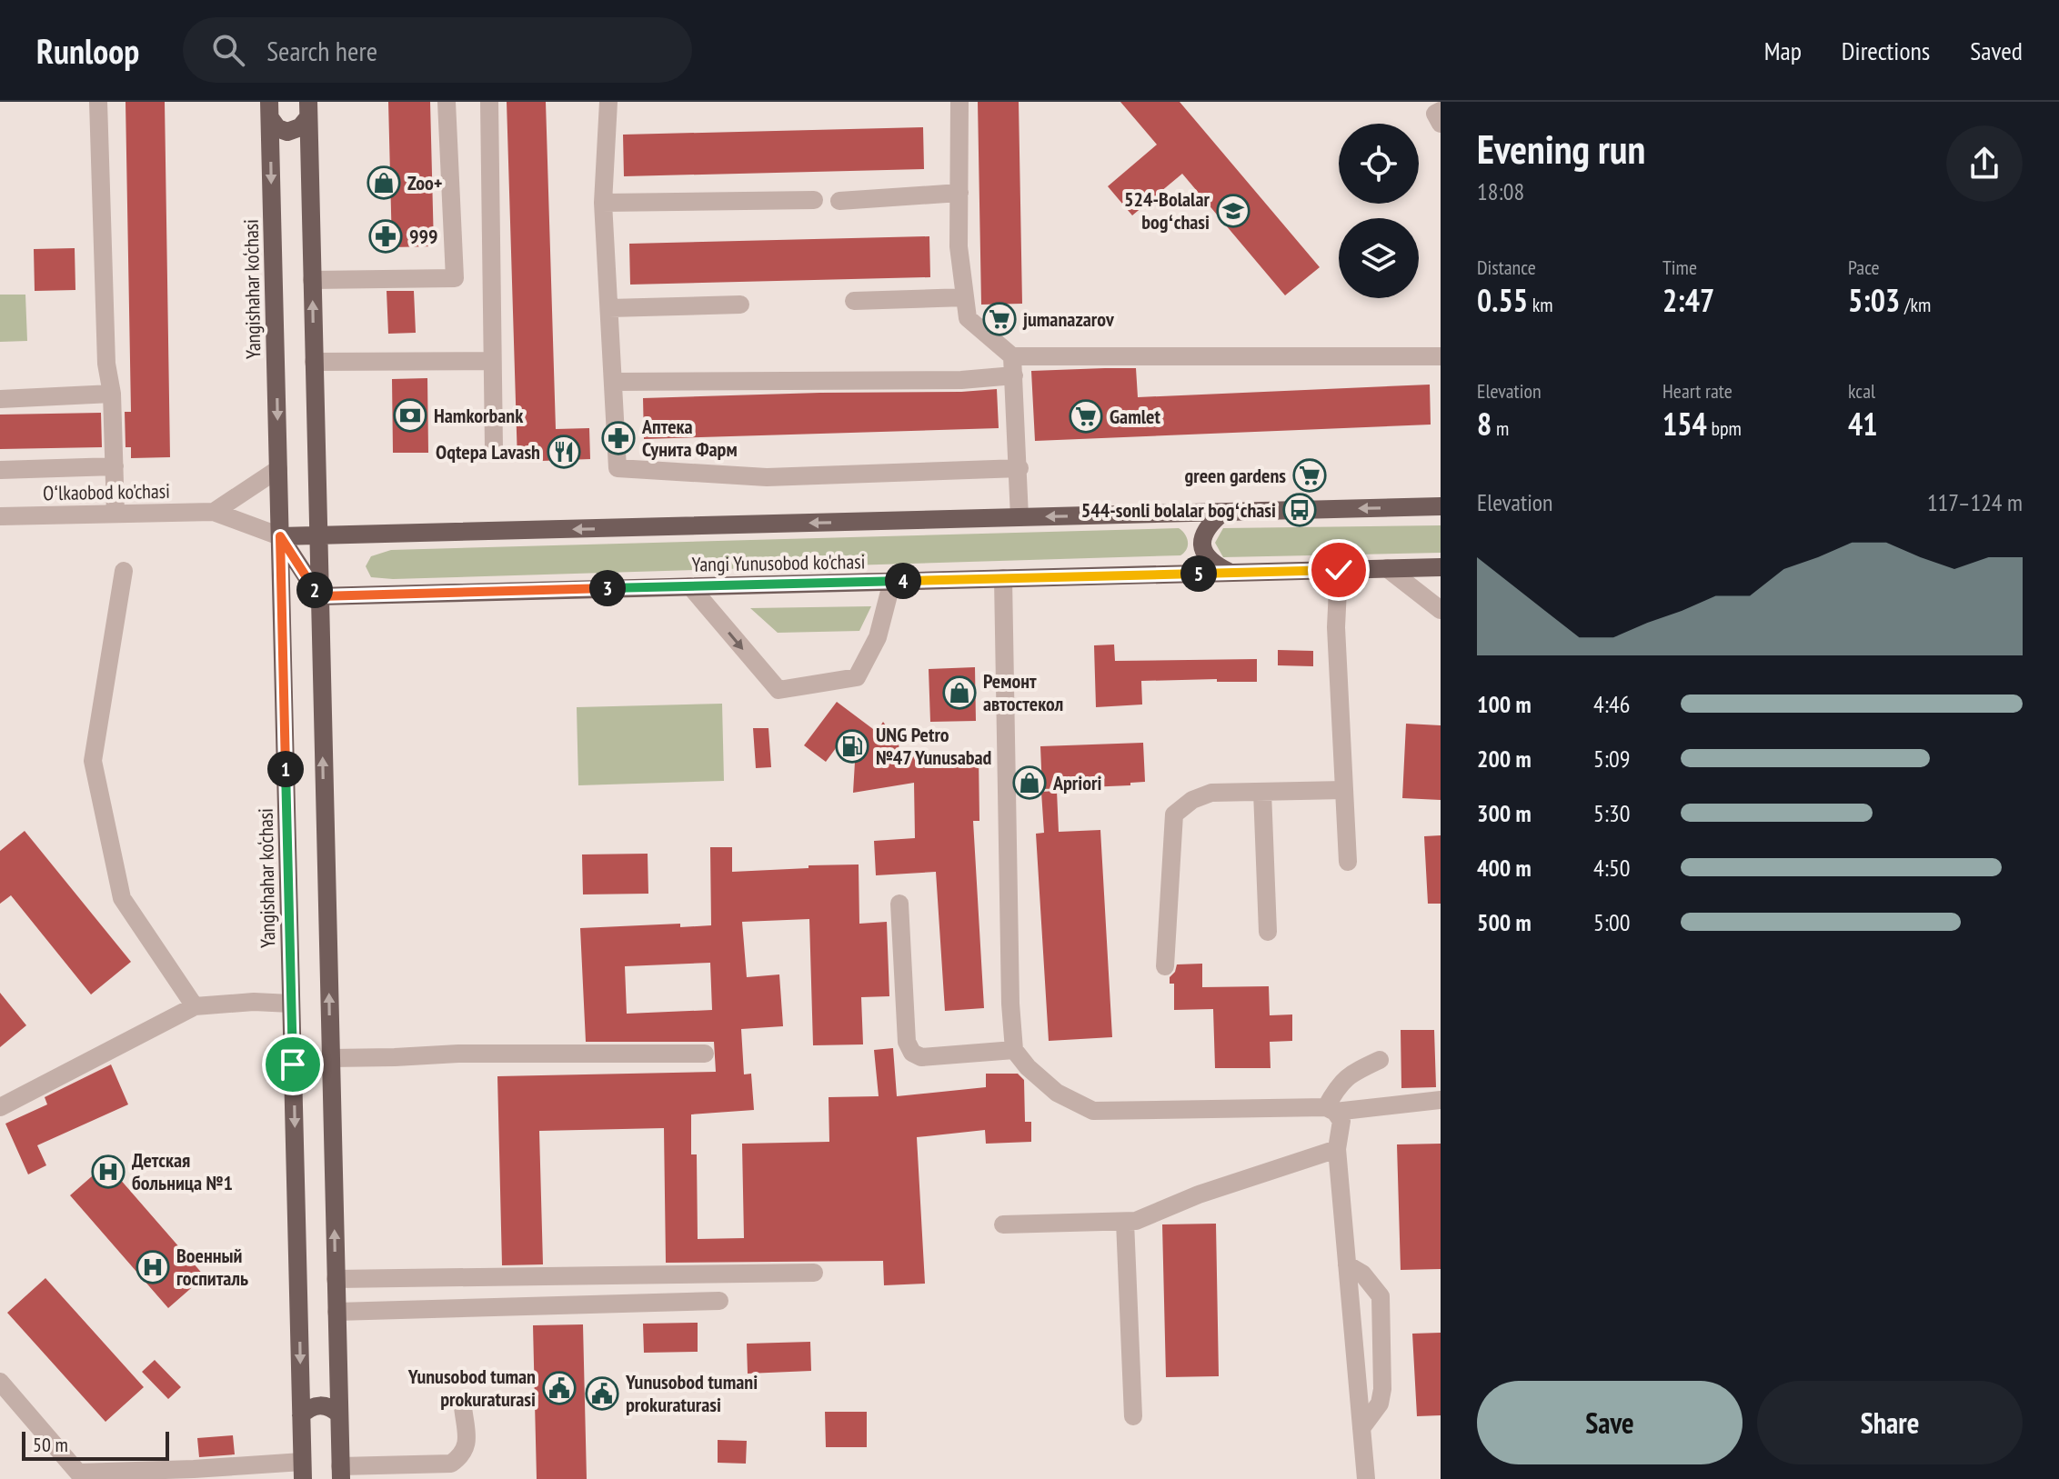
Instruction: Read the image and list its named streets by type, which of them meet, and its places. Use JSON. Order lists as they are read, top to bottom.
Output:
{
  "streets": {
    "main road": ["Yangishahar ko‘chasi", "Yangi Yunusobod ko'chasi"],
    "street": ["Oʻlkaobod ko'chasi"]
  },
  "crossings": [
    ["Yangishahar ko‘chasi", "Oʻlkaobod ko'chasi"],
    ["Yangishahar ko‘chasi", "Yangi Yunusobod ko'chasi"],
    ["Oʻlkaobod ko'chasi", "Yangi Yunusobod ko'chasi"]
  ],
  "places": {
    "shop": ["Zoo+", "Ремонт автостекол", "Apriori"],
    "school or university": ["524-Bolalar bogʻchasi"],
    "pharmacy": ["999", "Аптека Сунита Фарм"],
    "supermarket": ["jumanazarov", "Gamlet", "green gardens"],
    "bank": ["Hamkorbank"],
    "restaurant": ["Oqtepa Lavash"],
    "bus stop": ["544-sonli bolalar bogʻchasi"],
    "fuel station": ["UNG Petro №47 Yunusabad"],
    "hospital": ["Детская больница №1", "Военный госпиталь"],
    "public building": ["Yunusobod tuman prokuraturasi", "Yunusobod tumani prokuraturasi"]
  },
  "scale_bar": "50 m",
  "page": {
    "header": "Runloop",
    "search": "Search here",
    "nav": ["Map", "Directions", "Saved"],
    "heading": ["Evening run", "18:08"],
    "stats": [
      ["Distance", "0.55 km"],
      ["Time", "2:47"],
      ["Pace", "5:03 /km"],
      ["Elevation", "8 m"],
      ["Heart rate", "154 bpm"],
      ["kcal", "41"]
    ],
    "chart": ["Elevation", "117–124 m"],
    "pins": [
      "5",
      "4",
      "3",
      "2",
      "1"
    ],
    "list": [
      {
        "name": "100 m",
        "note": "4:46"
      },
      {
        "name": "200 m",
        "note": "5:09"
      },
      {
        "name": "300 m",
        "note": "5:30"
      },
      {
        "name": "400 m",
        "note": "4:50"
      },
      {
        "name": "500 m",
        "note": "5:00"
      }
    ],
    "buttons": ["Save", "Share"],
    "scale": "50 m"
  }
}
